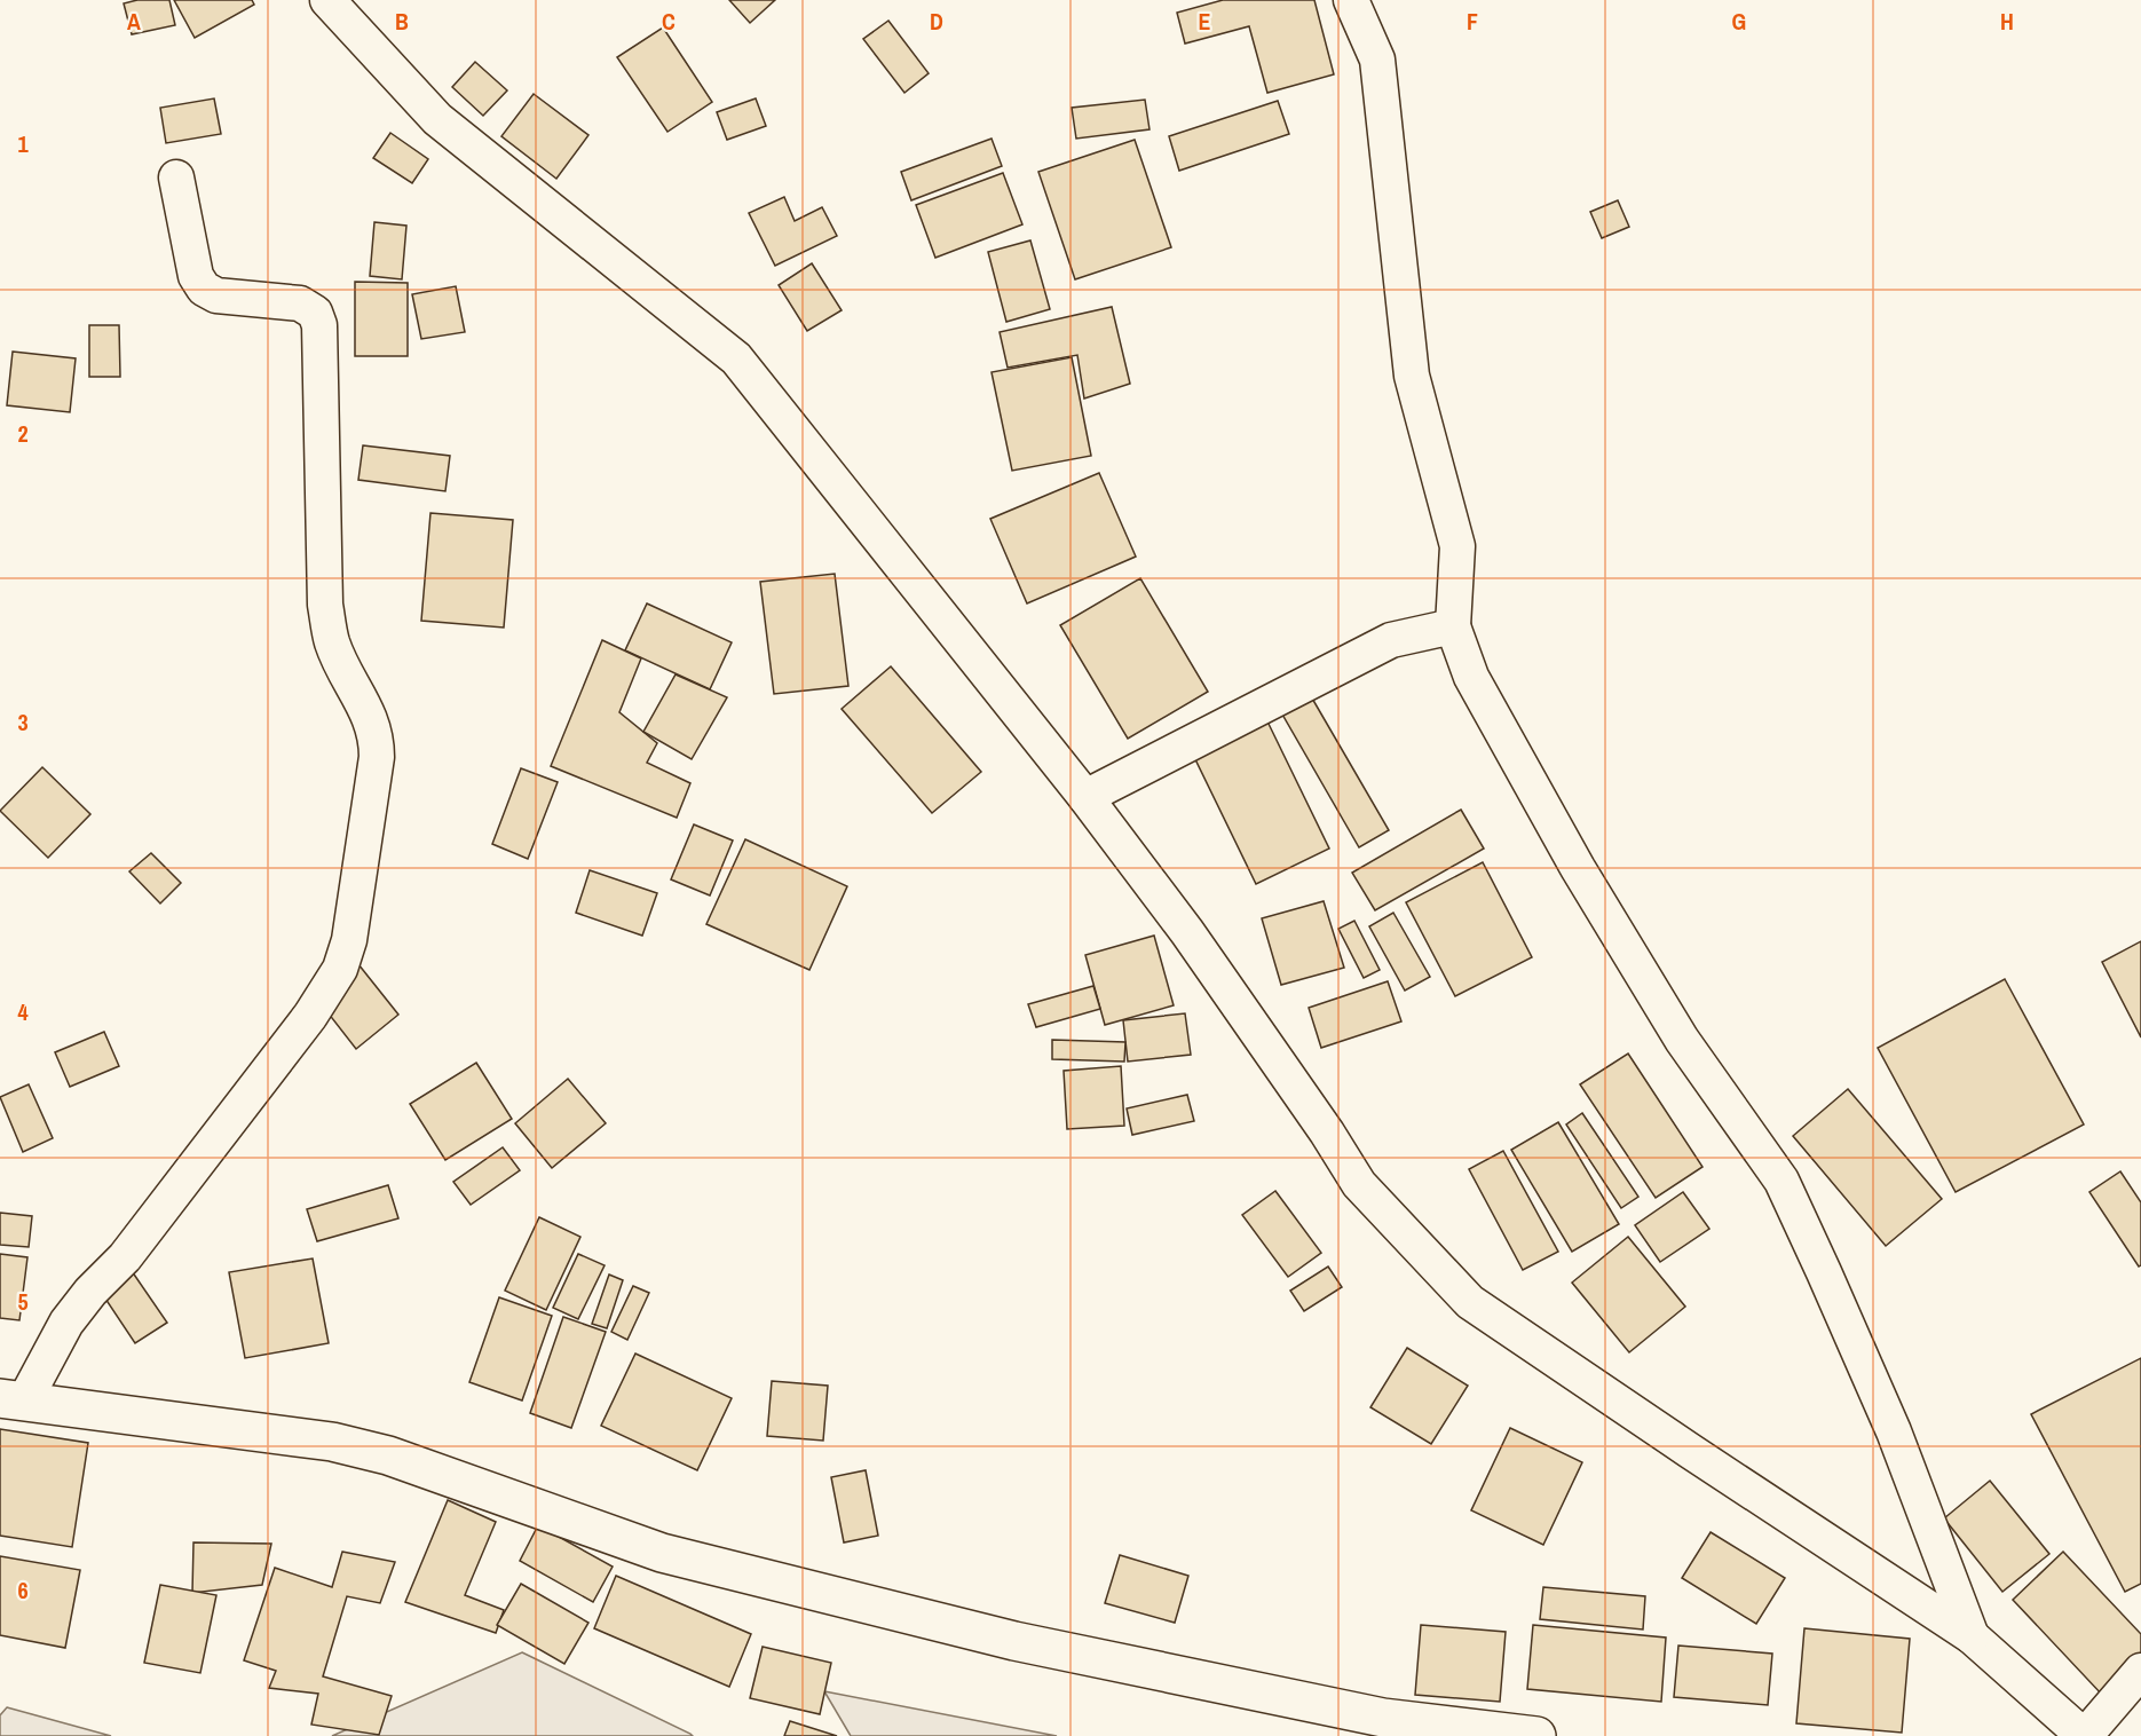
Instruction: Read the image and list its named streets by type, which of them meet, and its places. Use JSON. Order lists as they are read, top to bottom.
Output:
{
  "grid": {
    "columns": [
      "A",
      "B",
      "C",
      "D",
      "E",
      "F",
      "G",
      "H"
    ],
    "rows": [
      "1",
      "2",
      "3",
      "4",
      "5",
      "6"
    ]
  }
}
